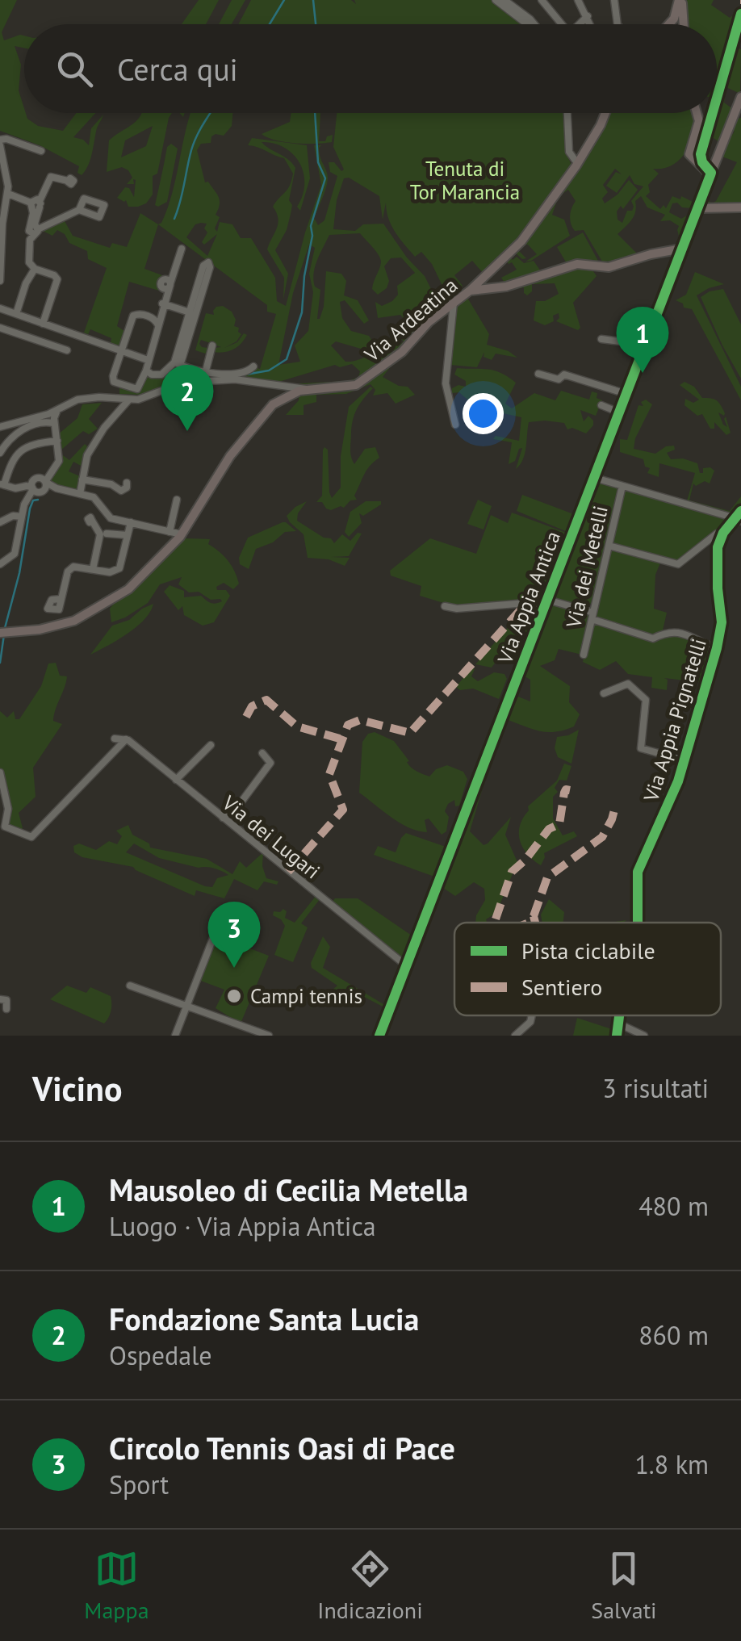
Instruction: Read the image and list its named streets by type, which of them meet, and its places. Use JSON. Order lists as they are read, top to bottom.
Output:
{
  "streets": {
    "main road": ["Via Ardeatina", "Via Appia Antica"],
    "street": ["Via dei Metelli", "Via Appia Pignatelli", "Via dei Lugari"]
  },
  "crossings": [
    ["Via Appia Antica", "Via dei Lugari"]
  ],
  "parks": ["Tenuta di Tor Marancia"],
  "places": ["Campi tennis"],
  "legend": ["Pista ciclabile", "Sentiero"],
  "page": {
    "search": "Cerca qui",
    "pins": ["1", "2", "3"],
    "heading": ["Vicino", "3 risultati"],
    "list": [
      {
        "mark": "1",
        "name": "Mausoleo di Cecilia Metella",
        "note": "Luogo · Via Appia Antica",
        "value": "480 m"
      },
      {
        "mark": "2",
        "name": "Fondazione Santa Lucia",
        "note": "Ospedale",
        "value": "860 m"
      },
      {
        "mark": "3",
        "name": "Circolo Tennis Oasi di Pace",
        "note": "Sport",
        "value": "1.8 km"
      }
    ],
    "nav": ["Mappa", "Indicazioni", "Salvati"]
  }
}
